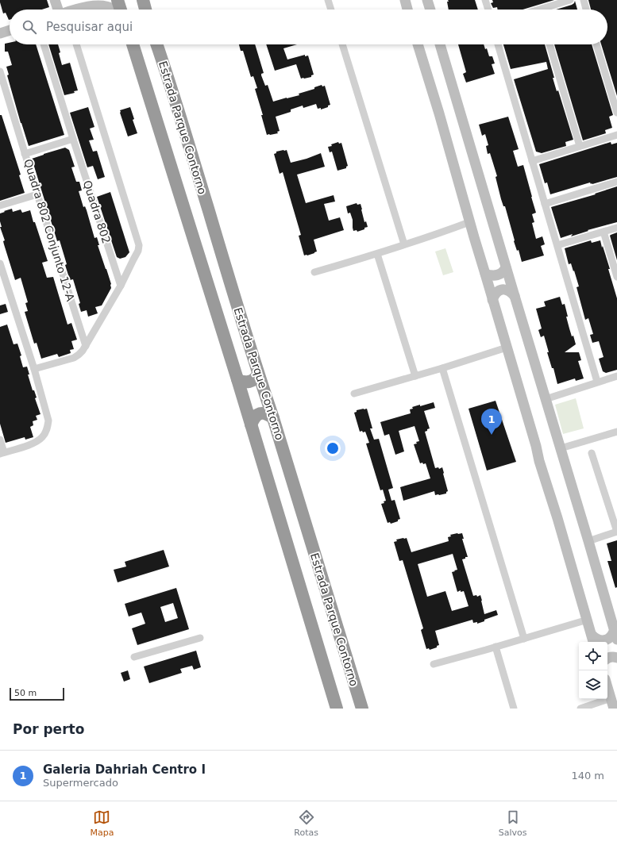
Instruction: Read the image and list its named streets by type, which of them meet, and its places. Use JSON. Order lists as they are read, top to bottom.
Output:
{
  "streets": {
    "highway": ["Estrada Parque Contorno"],
    "street": ["Quadra 802", "Quadra 802 Conjunto 12-A"]
  },
  "crossings": [
    ["Quadra 802", "Quadra 802 Conjunto 12-A"]
  ],
  "scale_bar": "50 m",
  "page": {
    "search": "Pesquisar aqui",
    "pins": "1",
    "scale": "50 m",
    "heading": "Por perto",
    "list": [
      {
        "mark": "1",
        "name": "Galeria Dahriah Centro I",
        "note": "Supermercado",
        "value": "140 m"
      }
    ],
    "nav": ["Mapa", "Rotas", "Salvos"]
  }
}
